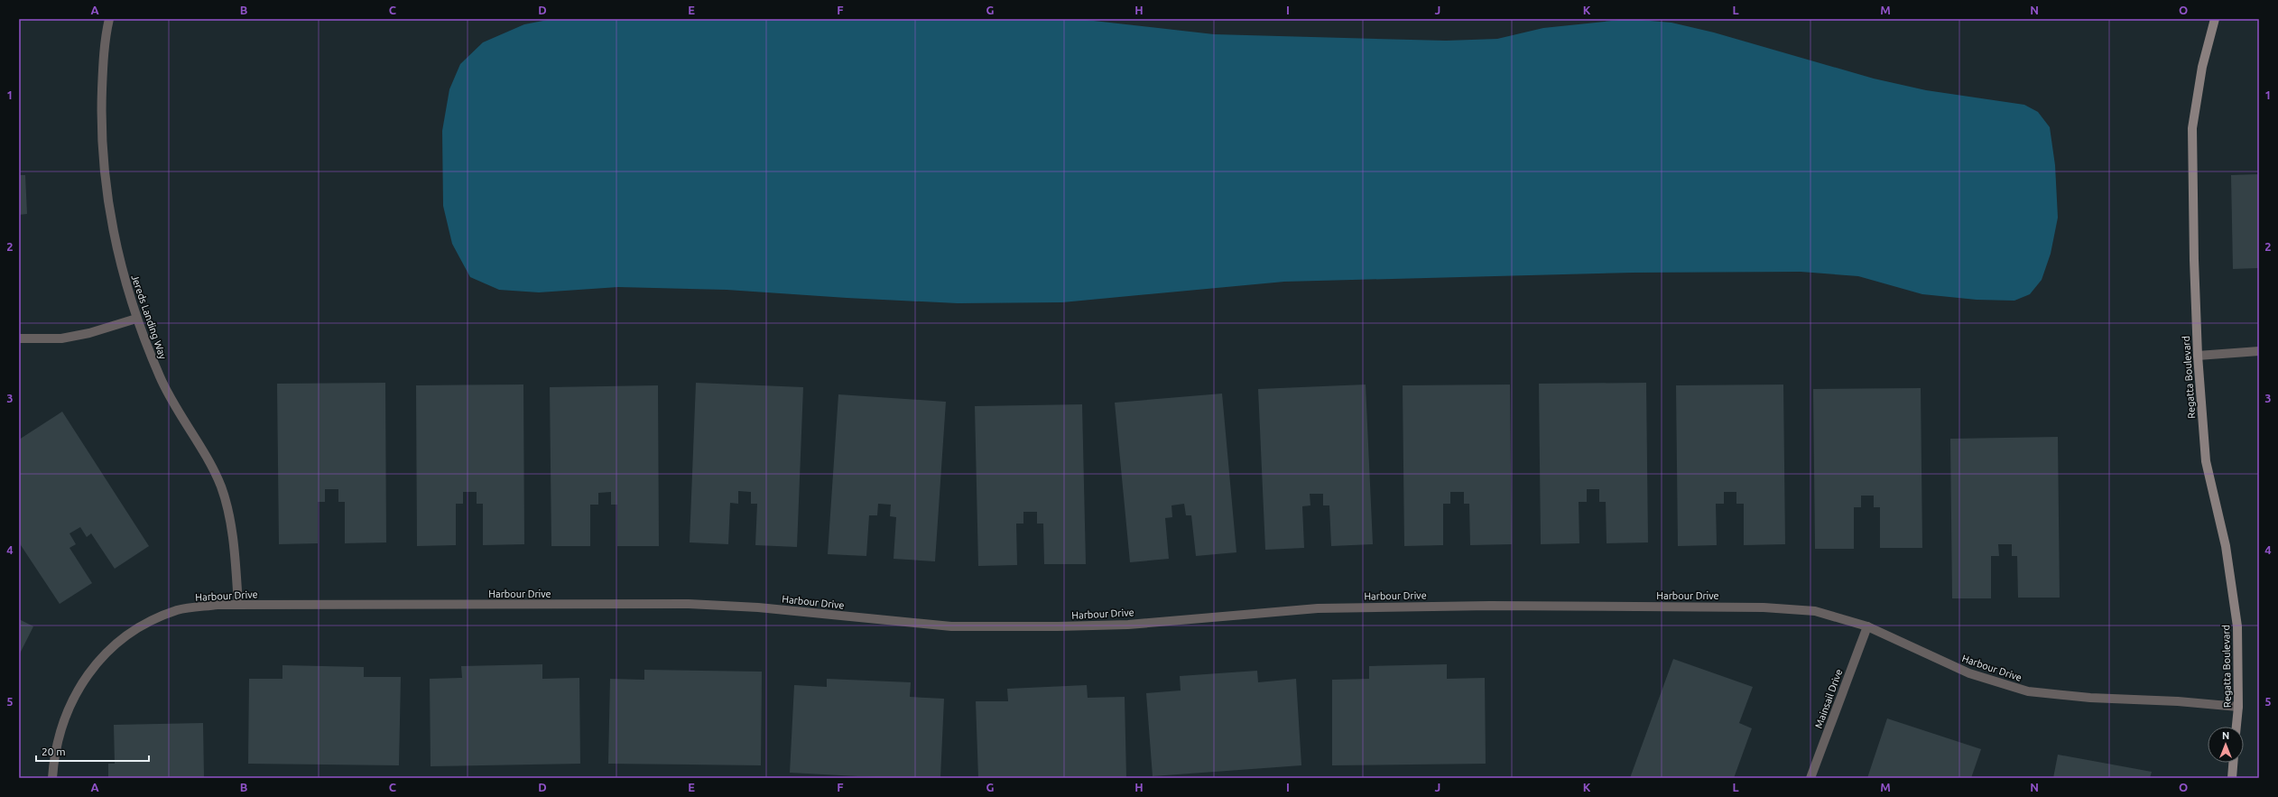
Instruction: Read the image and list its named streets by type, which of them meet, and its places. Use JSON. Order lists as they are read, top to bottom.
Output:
{
  "streets": {
    "street": [
      "Jereds Landing Way",
      "Regatta Boulevard",
      "Harbour Drive",
      "Mainsail Drive"
    ]
  },
  "crossings": [
    ["Jereds Landing Way", "Harbour Drive"],
    ["Regatta Boulevard", "Harbour Drive"],
    ["Harbour Drive", "Mainsail Drive"]
  ],
  "scale_bar": "20 m",
  "north": "top",
  "grid": {
    "columns": [
      "A",
      "B",
      "C",
      "D",
      "E",
      "F",
      "G",
      "H",
      "I",
      "J",
      "K",
      "L",
      "M",
      "N",
      "O"
    ],
    "rows": [
      "1",
      "2",
      "3",
      "4",
      "5"
    ]
  }
}
